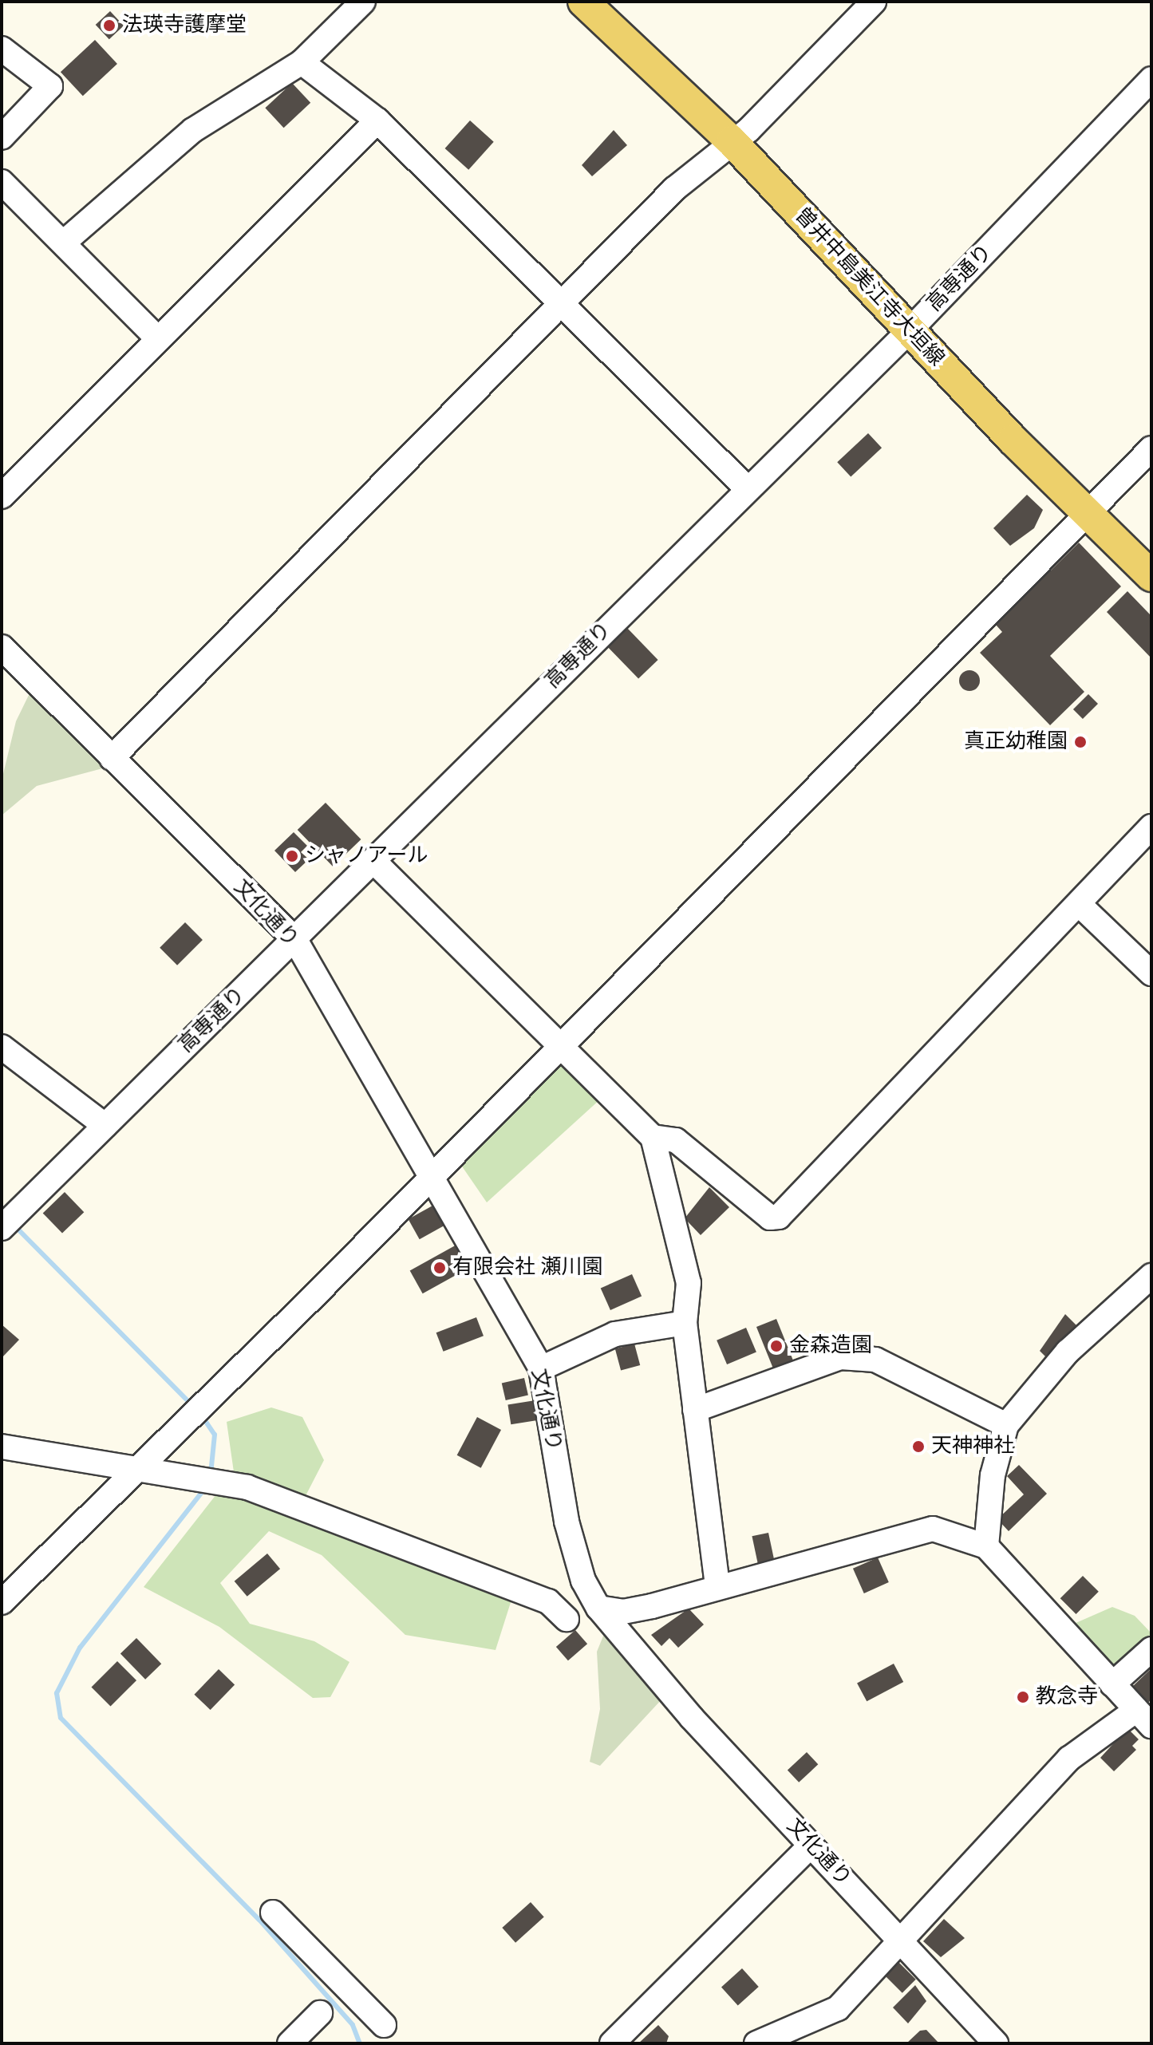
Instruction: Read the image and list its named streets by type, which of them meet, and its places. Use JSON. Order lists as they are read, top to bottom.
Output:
{
  "streets": {
    "main road": ["曽井中島美江寺大垣線"],
    "street": ["高専通り", "文化通り"]
  },
  "crossings": [
    ["高専通り", "曽井中島美江寺大垣線"],
    ["高専通り", "文化通り"]
  ],
  "places": [
    "法瑛寺護摩堂",
    "真正幼稚園",
    "シャノアール",
    "有限会社 瀬川園",
    "金森造園",
    "天神神社",
    "教念寺"
  ]
}
